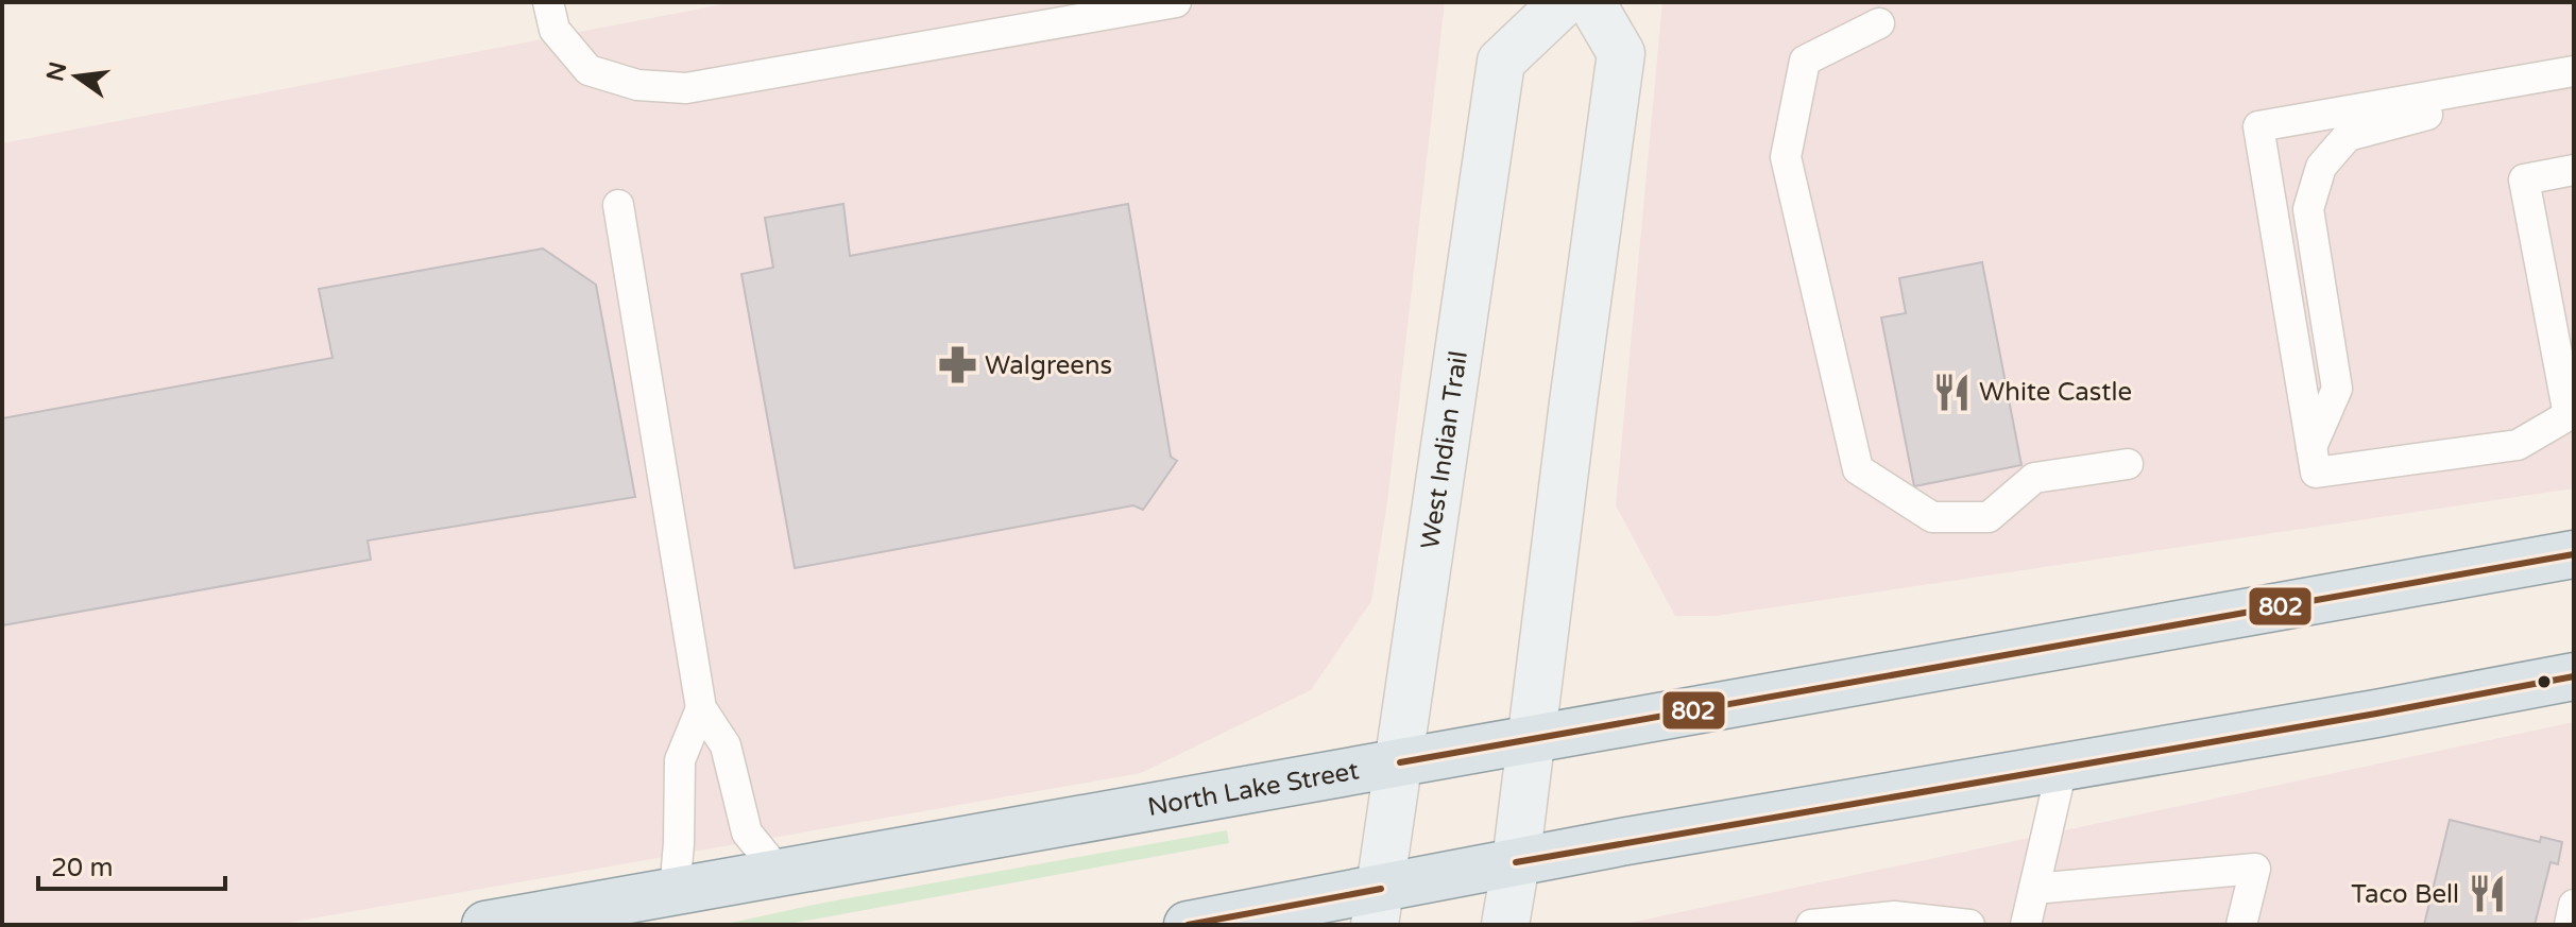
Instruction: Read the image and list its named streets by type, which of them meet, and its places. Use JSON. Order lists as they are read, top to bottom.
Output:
{
  "streets": {
    "main road": ["West Indian Trail", "North Lake Street"]
  },
  "crossings": [
    ["West Indian Trail", "North Lake Street"]
  ],
  "places": {
    "pharmacy": ["Walgreens"],
    "restaurant": ["White Castle", "Taco Bell"]
  },
  "lines": ["transit line 802"],
  "scale_bar": "20 m",
  "north": "left"
}
